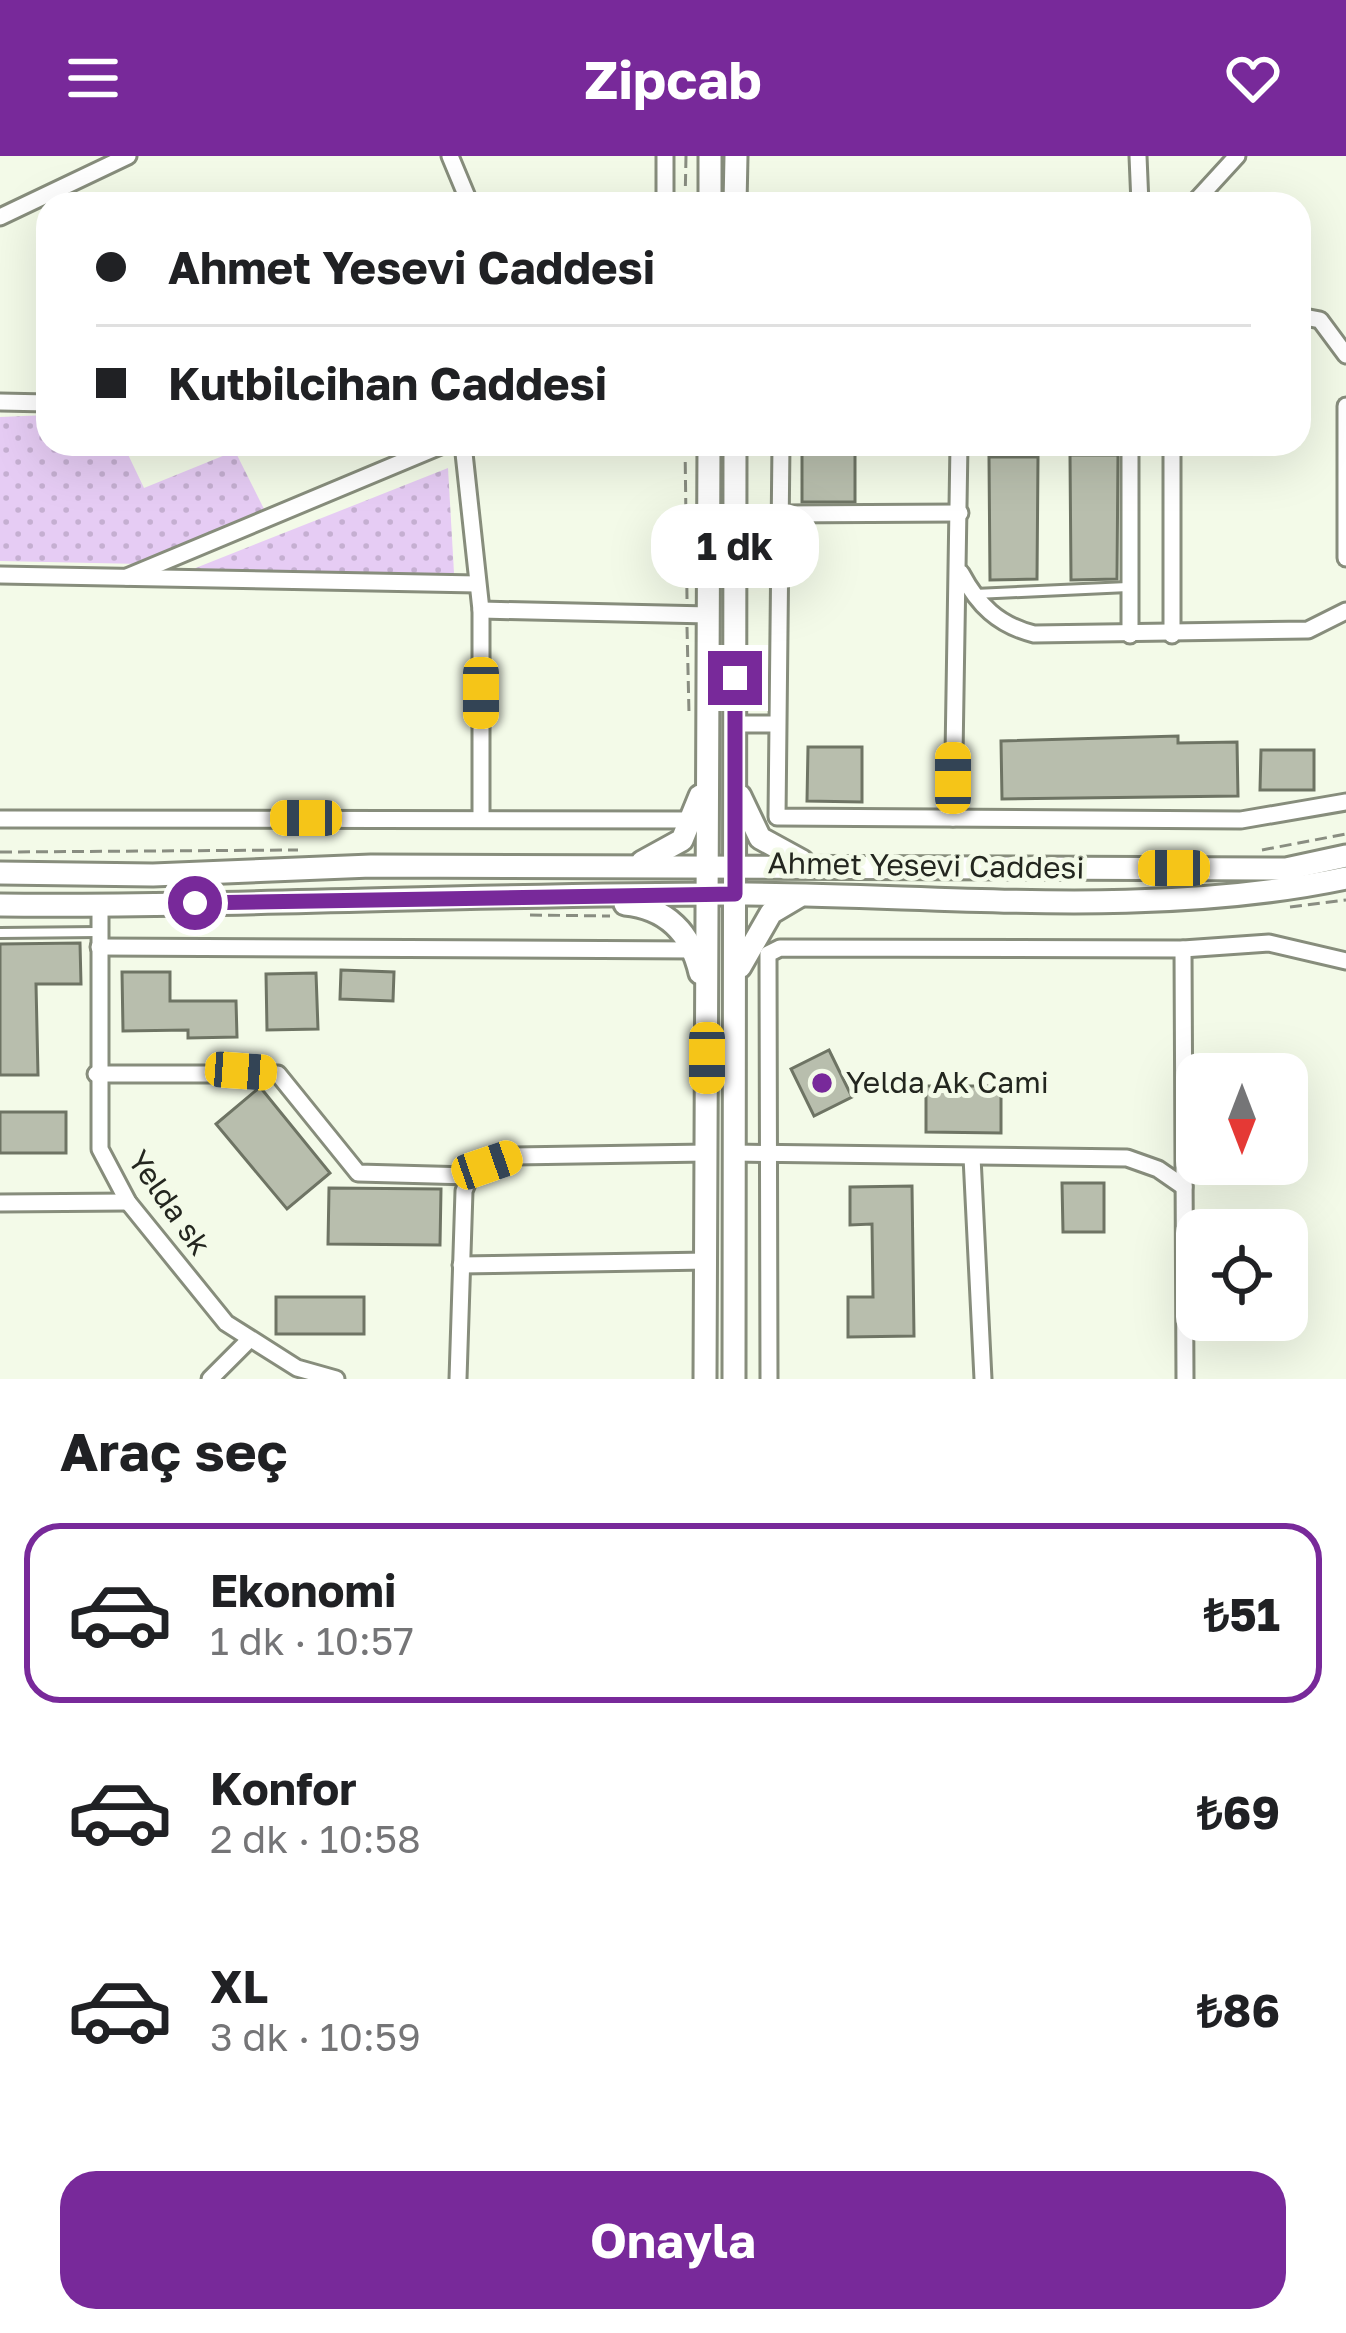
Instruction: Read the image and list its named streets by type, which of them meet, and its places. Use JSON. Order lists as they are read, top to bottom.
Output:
{
  "streets": {
    "main road": ["Ahmet Yesevi Caddesi"],
    "street": ["Yelda sk"]
  },
  "crossings": [
    ["Ahmet Yesevi Caddesi", "Yelda sk"]
  ],
  "places": ["Yelda Ak Cami"],
  "north": "bottom",
  "page": {
    "header": "Zipcab",
    "banner": ["Ahmet Yesevi Caddesi", "Kutbilcihan Caddesi"],
    "bubble": "1 dk",
    "heading": "Araç seç",
    "list": [
      {
        "name": "Ekonomi",
        "note": "1 dk · 10:57",
        "value": "₺51"
      },
      {
        "name": "Konfor",
        "note": "2 dk · 10:58",
        "value": "₺69"
      },
      {
        "name": "XL",
        "note": "3 dk · 10:59",
        "value": "₺86"
      }
    ],
    "buttons": "Onayla"
  }
}
